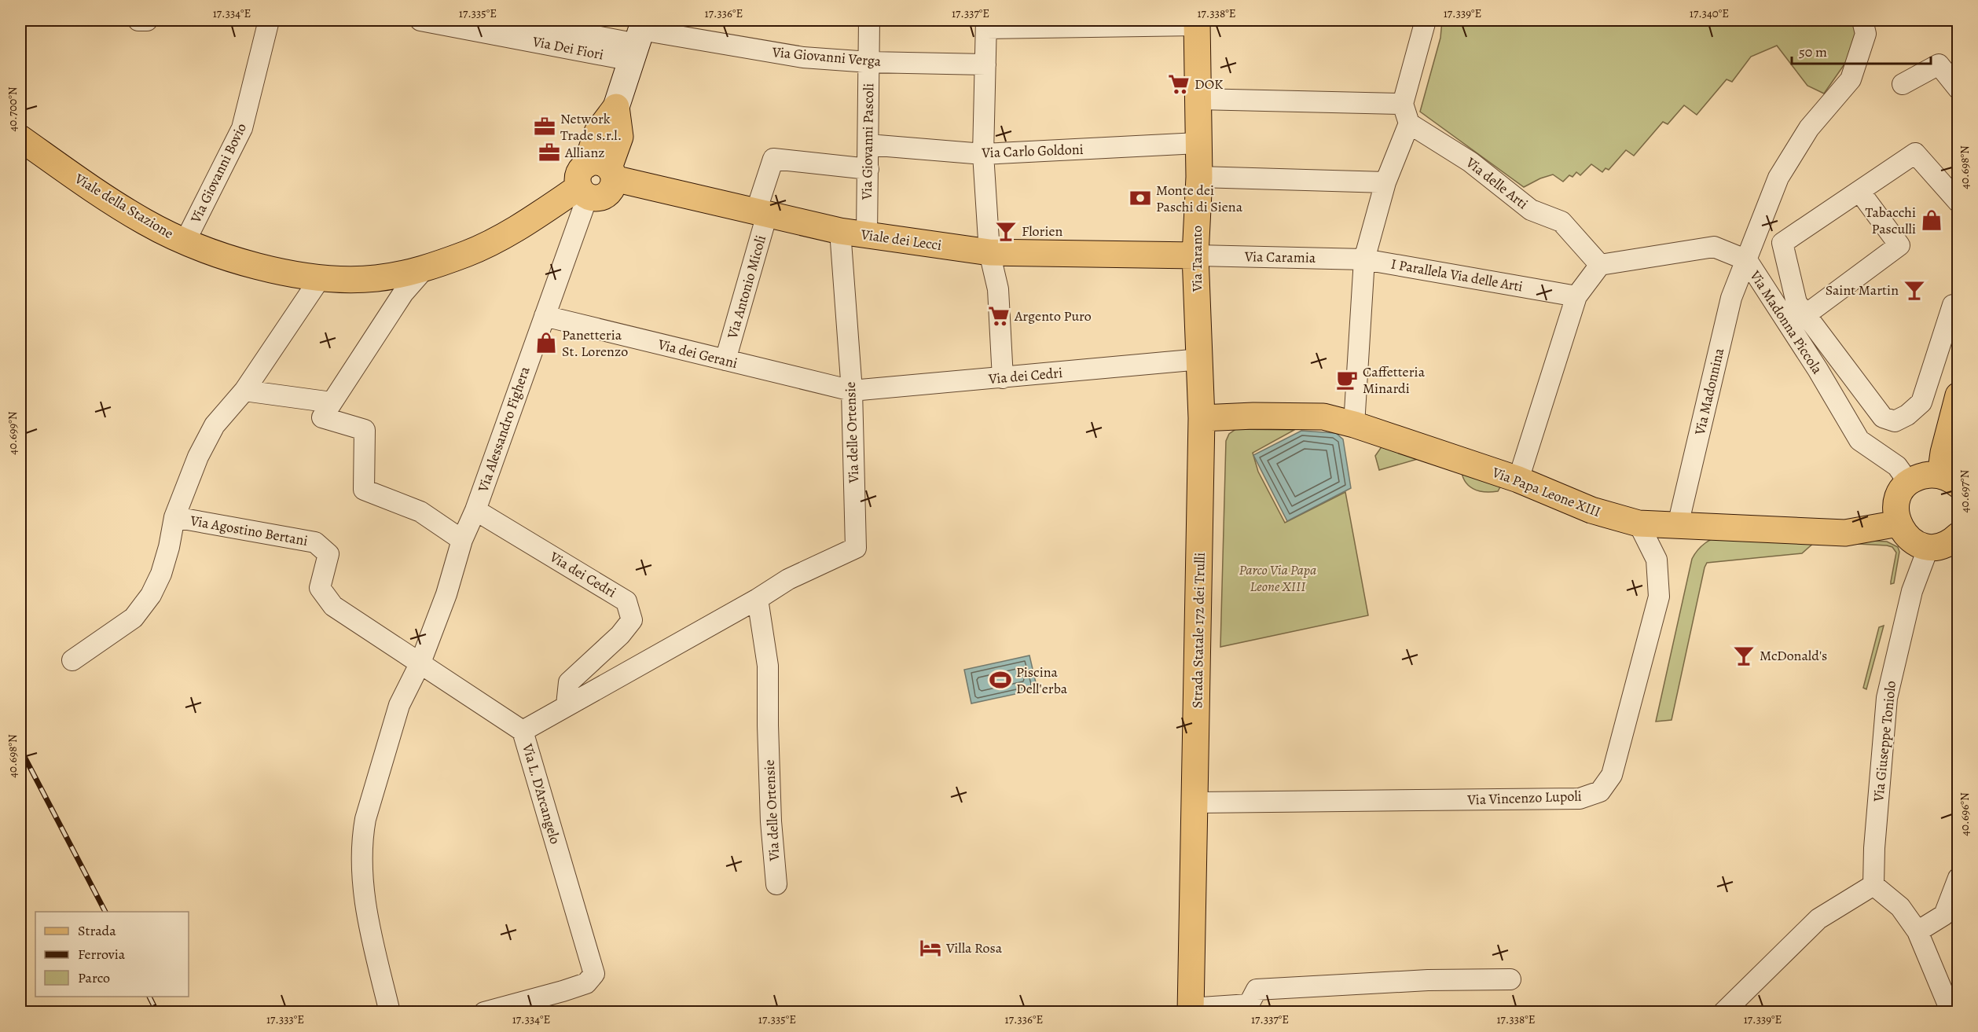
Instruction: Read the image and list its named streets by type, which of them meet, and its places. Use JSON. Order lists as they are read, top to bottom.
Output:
{
  "streets": {
    "main road": [
      "Viale della Stazione",
      "Viale dei Lecci",
      "Via Taranto",
      "Via Papa Leone XIII",
      "Strada Statale 172 dei Trulli"
    ],
    "street": [
      "Via Dei Fiori",
      "Via Giovanni Verga",
      "Via Giovanni Pascoli",
      "Via Carlo Goldoni",
      "Via Giovanni Bovio",
      "Via delle Arti",
      "Via Caramia",
      "I Parallela Via delle Arti",
      "Via Antonio Micoli",
      "Via Madonna Piccola",
      "Via dei Gerani",
      "Via dei Cedri",
      "Via Madonnina",
      "Via Alessandro Fighera",
      "Via delle Ortensie",
      "Via Agostino Bertani",
      "Via Giuseppe Toniolo",
      "Via L. D'Arcangelo",
      "Via Vincenzo Lupoli"
    ]
  },
  "crossings": [
    ["Via Dei Fiori", "Via Giovanni Verga"],
    ["Via Giovanni Verga", "Via Giovanni Pascoli"],
    ["Via Giovanni Pascoli", "Via Carlo Goldoni"],
    ["Via Giovanni Pascoli", "Viale dei Lecci"],
    ["Via Giovanni Pascoli", "Via Antonio Micoli"],
    ["Via Carlo Goldoni", "Via Taranto"],
    ["Via Giovanni Bovio", "Viale della Stazione"],
    ["Viale della Stazione", "Viale dei Lecci"],
    ["Viale della Stazione", "Via Alessandro Fighera"],
    ["Viale della Stazione", "Via Agostino Bertani"],
    ["Viale dei Lecci", "Via Caramia"],
    ["Viale dei Lecci", "Via Taranto"],
    ["Viale dei Lecci", "Via Antonio Micoli"],
    ["Viale dei Lecci", "Via Alessandro Fighera"],
    ["Viale dei Lecci", "Via delle Ortensie"],
    ["Via Caramia", "Via Taranto"],
    ["Via Caramia", "I Parallela Via delle Arti"],
    ["Via Taranto", "Via dei Cedri"],
    ["Via Taranto", "Via Papa Leone XIII"],
    ["Via Taranto", "Strada Statale 172 dei Trulli"],
    ["Via Antonio Micoli", "Via dei Gerani"],
    ["Via Madonna Piccola", "Via Madonnina"],
    ["Via dei Gerani", "Via dei Cedri"],
    ["Via dei Gerani", "Via Alessandro Fighera"],
    ["Via dei Gerani", "Via delle Ortensie"],
    ["Via dei Cedri", "Via Alessandro Fighera"],
    ["Via dei Cedri", "Via delle Ortensie"],
    ["Via dei Cedri", "Via L. D'Arcangelo"],
    ["Via Madonnina", "Via Papa Leone XIII"],
    ["Via Alessandro Fighera", "Via Agostino Bertani"],
    ["Via delle Ortensie", "Via L. D'Arcangelo"],
    ["Via Papa Leone XIII", "Strada Statale 172 dei Trulli"],
    ["Via Papa Leone XIII", "Via Vincenzo Lupoli"],
    ["Strada Statale 172 dei Trulli", "Via Vincenzo Lupoli"]
  ],
  "parks": ["Parco Via Papa Leone XIII"],
  "places": {
    "supermarket": ["DOK", "Argento Puro"],
    "office": ["Network Trade s.r.l.", "Allianz"],
    "bank": ["Monte dei Paschi di Siena"],
    "shop": ["Tabacchi Pasculli", "Panetteria St. Lorenzo"],
    "bar": ["Florien", "Saint Martin", "McDonald's"],
    "cafe": ["Caffetteria Minardi"],
    "sports": ["Piscina Dell'erba"],
    "hotel": ["Villa Rosa"]
  },
  "legend": ["Strada", "Ferrovia", "Parco"],
  "scale_bar": "50 m",
  "coordinates": [
    "17.334°E",
    "17.335°E",
    "17.336°E",
    "17.337°E",
    "17.338°E",
    "17.339°E",
    "17.340°E",
    "40.700°N",
    "40.698°N",
    "40.699°N",
    "40.697°N",
    "40.696°N",
    "17.333°E"
  ]
}
